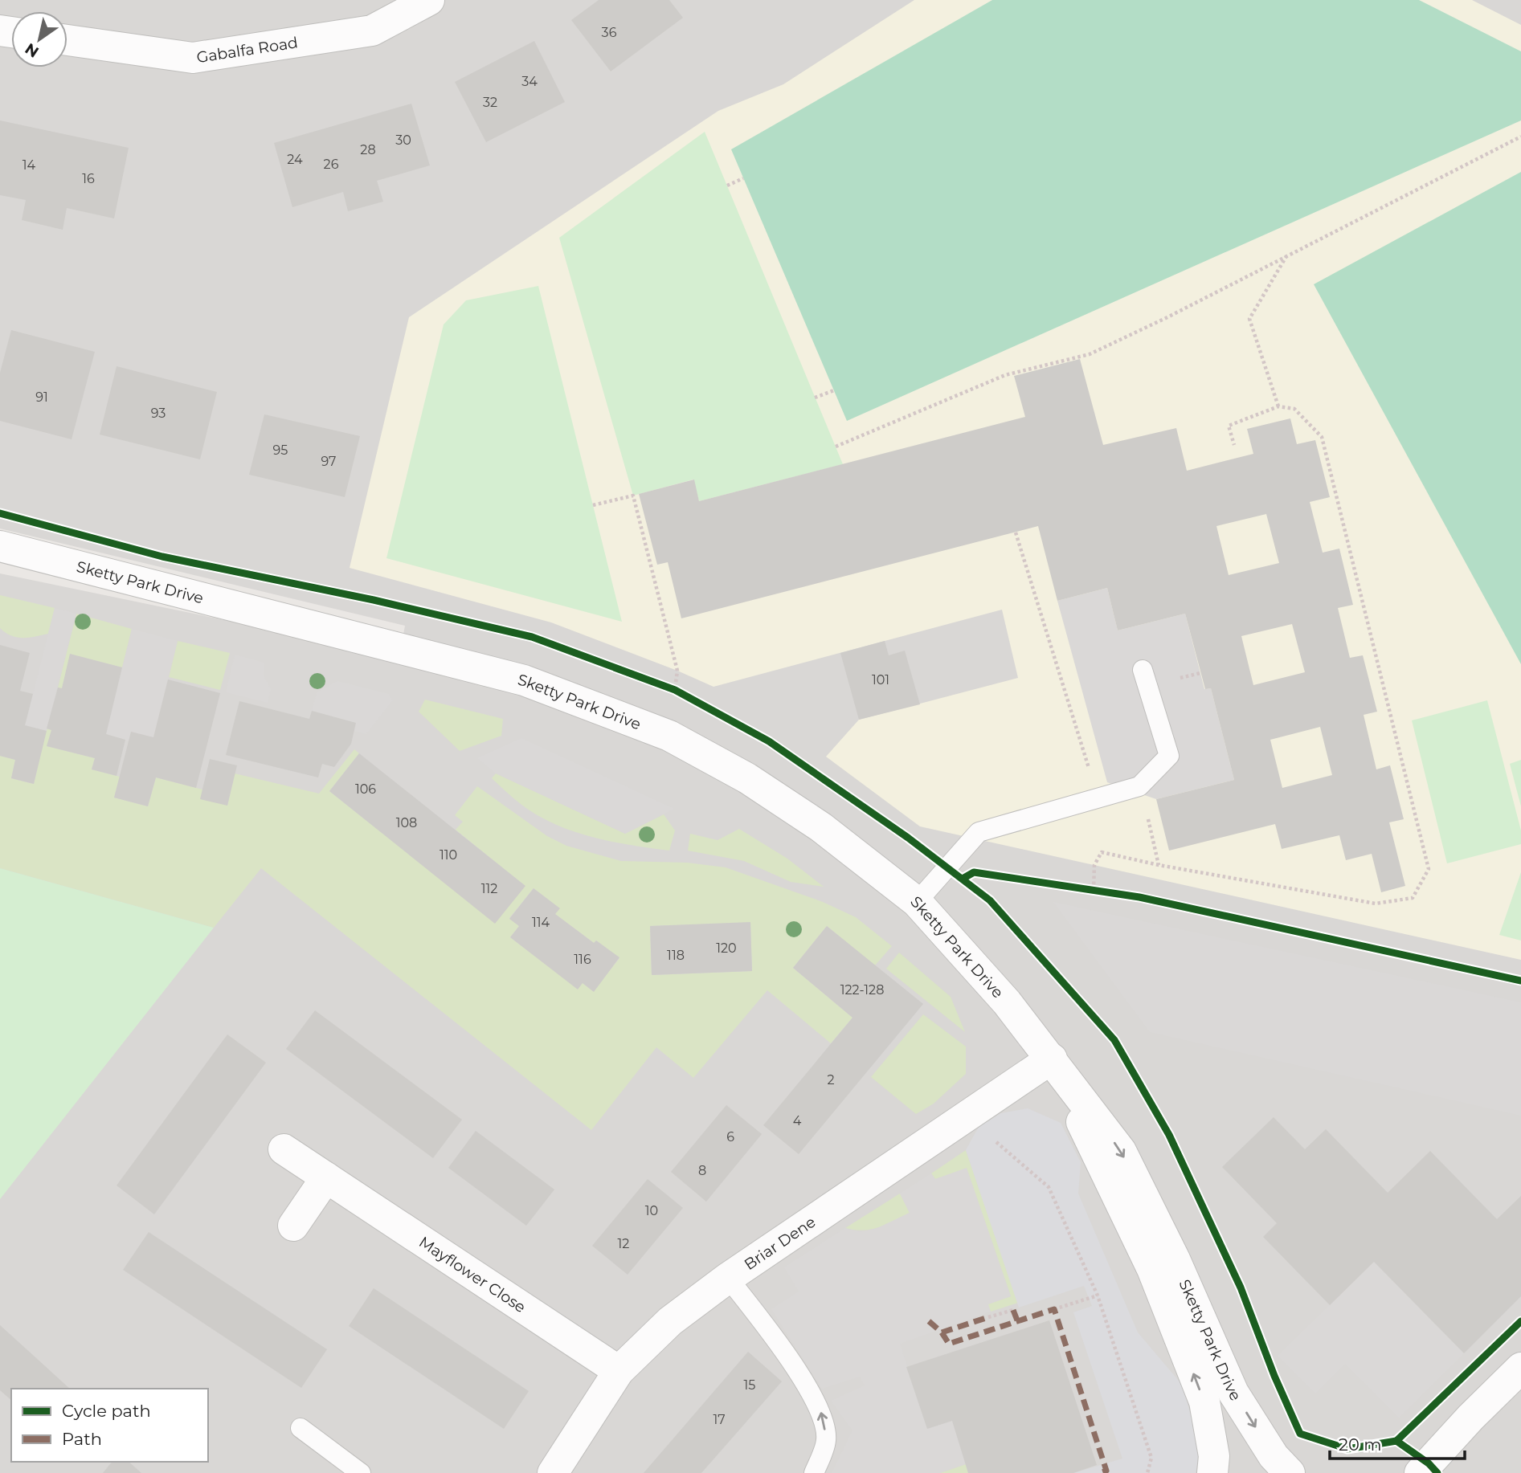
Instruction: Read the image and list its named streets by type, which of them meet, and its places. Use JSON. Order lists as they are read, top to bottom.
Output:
{
  "streets": {
    "street": [
      "Gabalfa Road",
      "Sketty Park Drive",
      "Briar Dene",
      "Mayflower Close"
    ]
  },
  "crossings": [
    ["Sketty Park Drive", "Briar Dene"],
    ["Briar Dene", "Mayflower Close"]
  ],
  "house_numbers": [
    "36",
    "34",
    "32",
    "30",
    "28",
    "24",
    "26",
    "14",
    "16",
    "91",
    "93",
    "95",
    "97",
    "101",
    "106",
    "108",
    "110",
    "112",
    "114",
    "120",
    "118",
    "116",
    "122-128",
    "2",
    "4",
    "6",
    "8",
    "10",
    "12",
    "15",
    "17"
  ],
  "legend": ["Cycle path", "Path"],
  "scale_bar": "20 m",
  "north": "bottom left"
}
